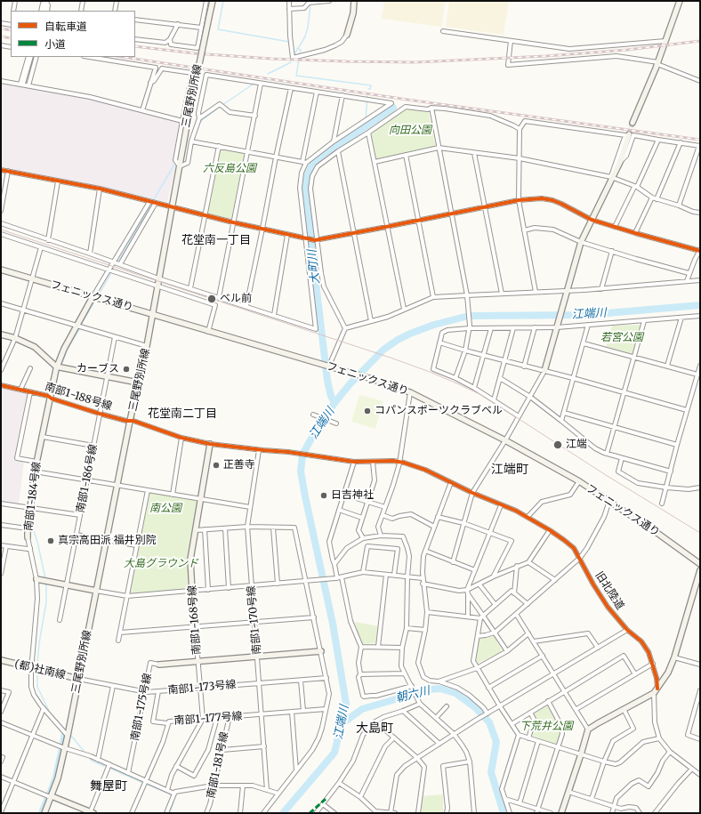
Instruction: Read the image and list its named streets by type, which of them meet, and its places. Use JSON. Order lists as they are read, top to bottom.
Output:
{
  "streets": {
    "main road": [
      "三尾野別所線",
      "フェニックス通り",
      "南部1-184号線",
      "南部1-168号線",
      "(都)社南線",
      "南部1-175号線"
    ],
    "street": [
      "南部1-188号線",
      "南部1-186号線",
      "旧北陸道",
      "南部1-170号線",
      "南部1-173号線",
      "南部1-177号線",
      "南部1-181号線"
    ]
  },
  "crossings": [
    ["三尾野別所線", "フェニックス通り"],
    ["三尾野別所線", "南部1-188号線"],
    ["三尾野別所線", "南部1-184号線"],
    ["三尾野別所線", "(都)社南線"],
    ["三尾野別所線", "南部1-173号線"],
    ["フェニックス通り", "南部1-184号線"],
    ["南部1-188号線", "南部1-186号線"],
    ["南部1-188号線", "南部1-184号線"],
    ["南部1-188号線", "旧北陸道"],
    ["南部1-188号線", "南部1-168号線"],
    ["南部1-188号線", "南部1-170号線"],
    ["南部1-184号線", "(都)社南線"],
    ["南部1-168号線", "南部1-173号線"],
    ["南部1-168号線", "南部1-175号線"],
    ["南部1-168号線", "南部1-177号線"],
    ["南部1-170号線", "南部1-173号線"],
    ["南部1-170号線", "南部1-175号線"],
    ["南部1-170号線", "南部1-177号線"],
    ["(都)社南線", "南部1-173号線"],
    ["南部1-173号線", "南部1-175号線"],
    ["南部1-177号線", "南部1-181号線"]
  ],
  "districts": [
    "花堂南一丁目",
    "花堂南二丁目",
    "江端町",
    "大島町",
    "舞屋町"
  ],
  "water": ["大町川", "江端川", "朝六川"],
  "parks": [
    "向田公園",
    "六反島公園",
    "若宮公園",
    "南公園",
    "大島グラウンド",
    "下荒井公園"
  ],
  "places": [
    "ベル前",
    "カーブス",
    "コパンスポーツクラブベル",
    "江端",
    "正善寺",
    "日吉神社",
    "真宗高田派 福井別院"
  ],
  "legend": ["自転車道", "小道"]
}
